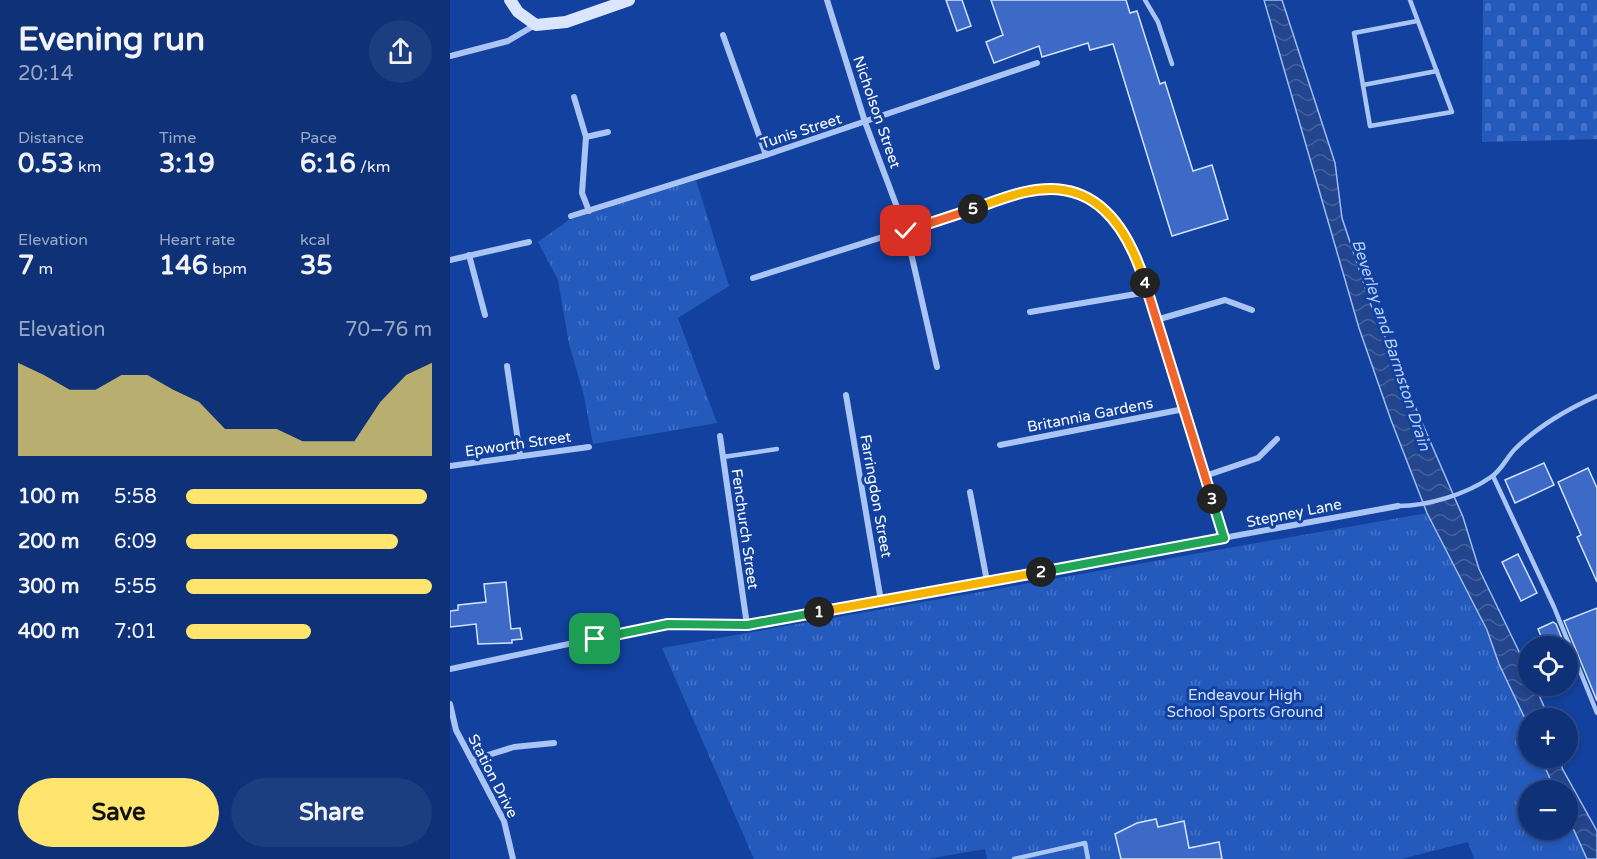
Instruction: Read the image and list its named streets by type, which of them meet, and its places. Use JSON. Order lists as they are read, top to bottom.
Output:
{
  "streets": {
    "street": [
      "Nicholson Street",
      "Tunis Street",
      "Britannia Gardens",
      "Epworth Street",
      "Farringdon Street",
      "Stepney Lane",
      "Fenchurch Street",
      "Station Drive"
    ]
  },
  "crossings": [
    ["Nicholson Street", "Tunis Street"],
    ["Farringdon Street", "Stepney Lane"],
    ["Stepney Lane", "Fenchurch Street"]
  ],
  "water": ["Beverley and Barmston Drain"],
  "parks": ["Endeavour High School Sports Ground"],
  "page": {
    "heading": ["Evening run", "20:14"],
    "stats": [
      ["Distance", "0.53 km"],
      ["Time", "3:19"],
      ["Pace", "6:16 /km"],
      ["Elevation", "7 m"],
      ["Heart rate", "146 bpm"],
      ["kcal", "35"]
    ],
    "pins": [
      "5",
      "4",
      "3",
      "2",
      "1"
    ],
    "chart": ["Elevation", "70–76 m"],
    "list": [
      {
        "name": "100 m",
        "note": "5:58"
      },
      {
        "name": "200 m",
        "note": "6:09"
      },
      {
        "name": "300 m",
        "note": "5:55"
      },
      {
        "name": "400 m",
        "note": "7:01"
      }
    ],
    "map_buttons": ["+", "−"],
    "buttons": ["Save", "Share"]
  }
}
